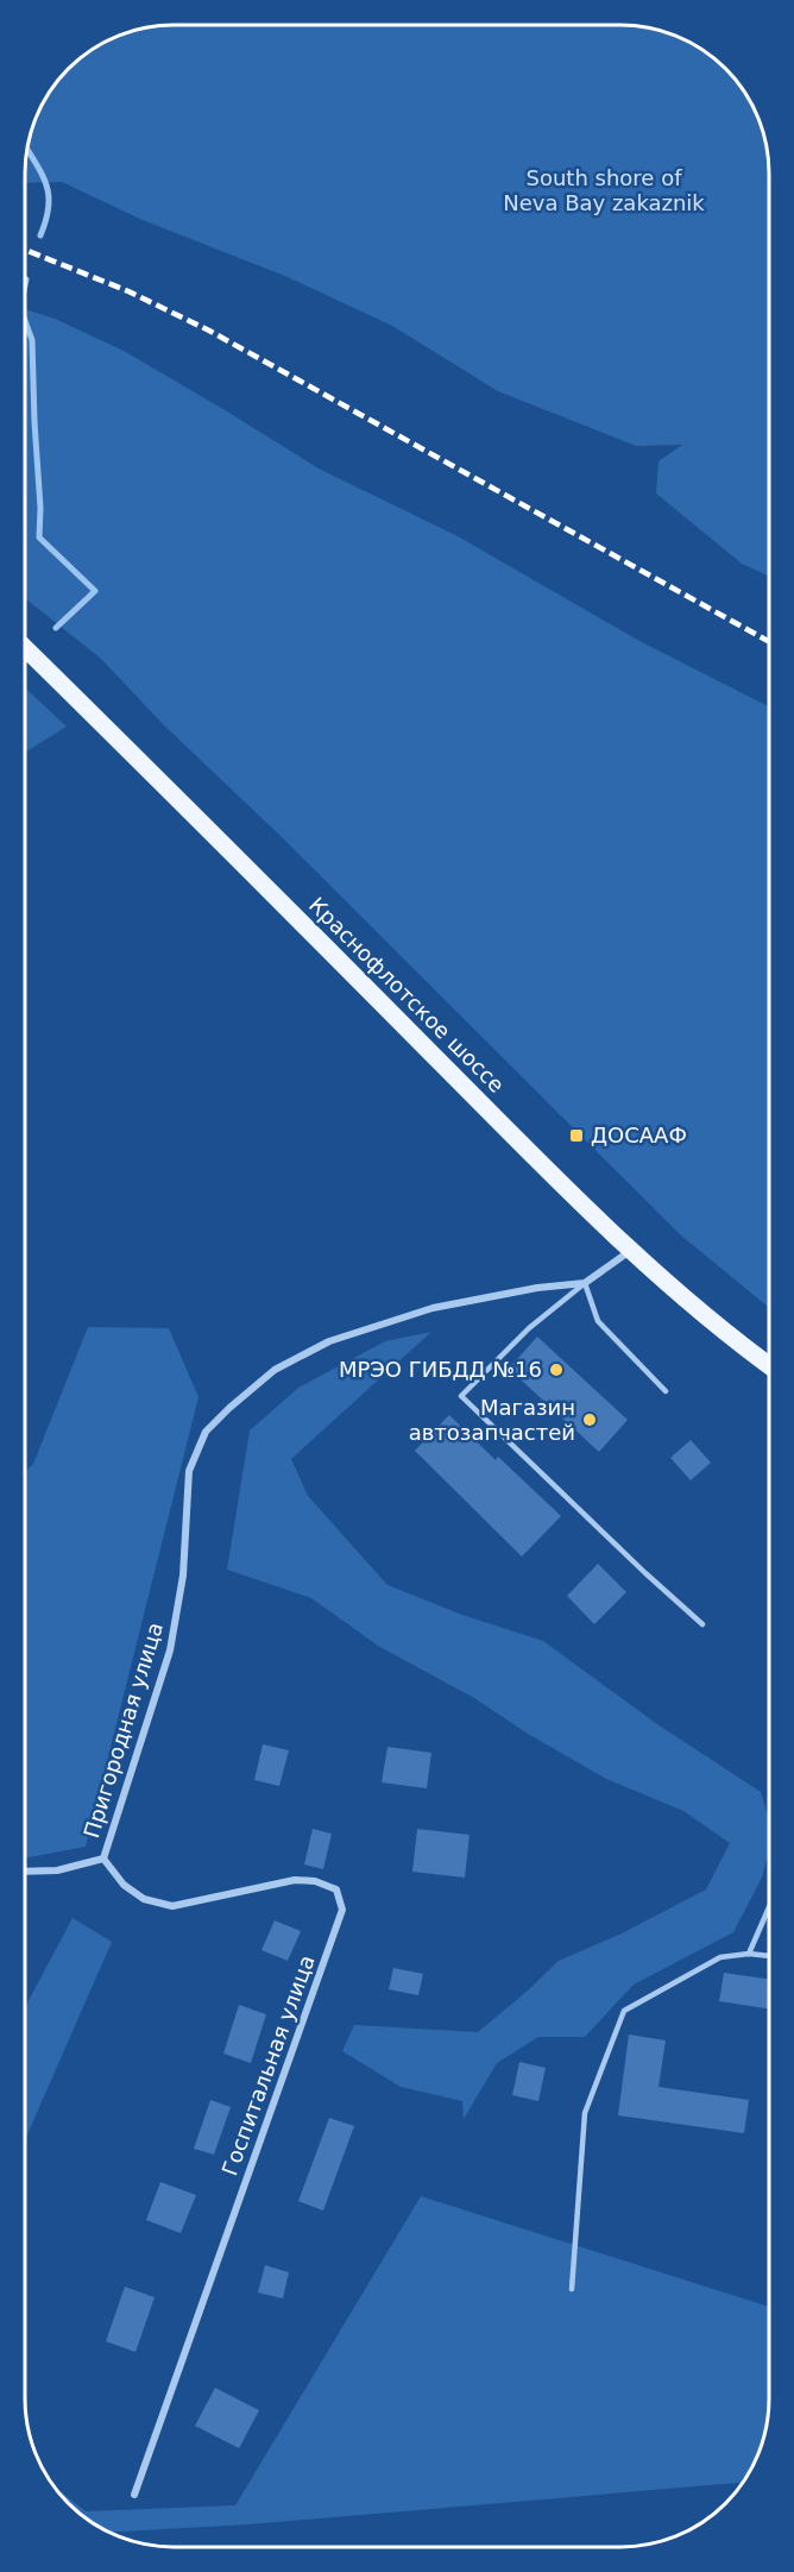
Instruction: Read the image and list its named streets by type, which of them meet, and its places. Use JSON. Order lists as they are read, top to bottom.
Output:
{
  "streets": {
    "main road": ["Краснофлотское шоссе"],
    "street": ["Пригородная улица", "Госпитальная улица"]
  },
  "crossings": [
    ["Пригородная улица", "Госпитальная улица"]
  ],
  "parks": ["South shore of Neva Bay zakaznik"],
  "places": {
    "transit": ["ДОСААФ"],
    "other": ["МРЭО ГИБДД №16", "Магазин автозапчастей"]
  }
}
